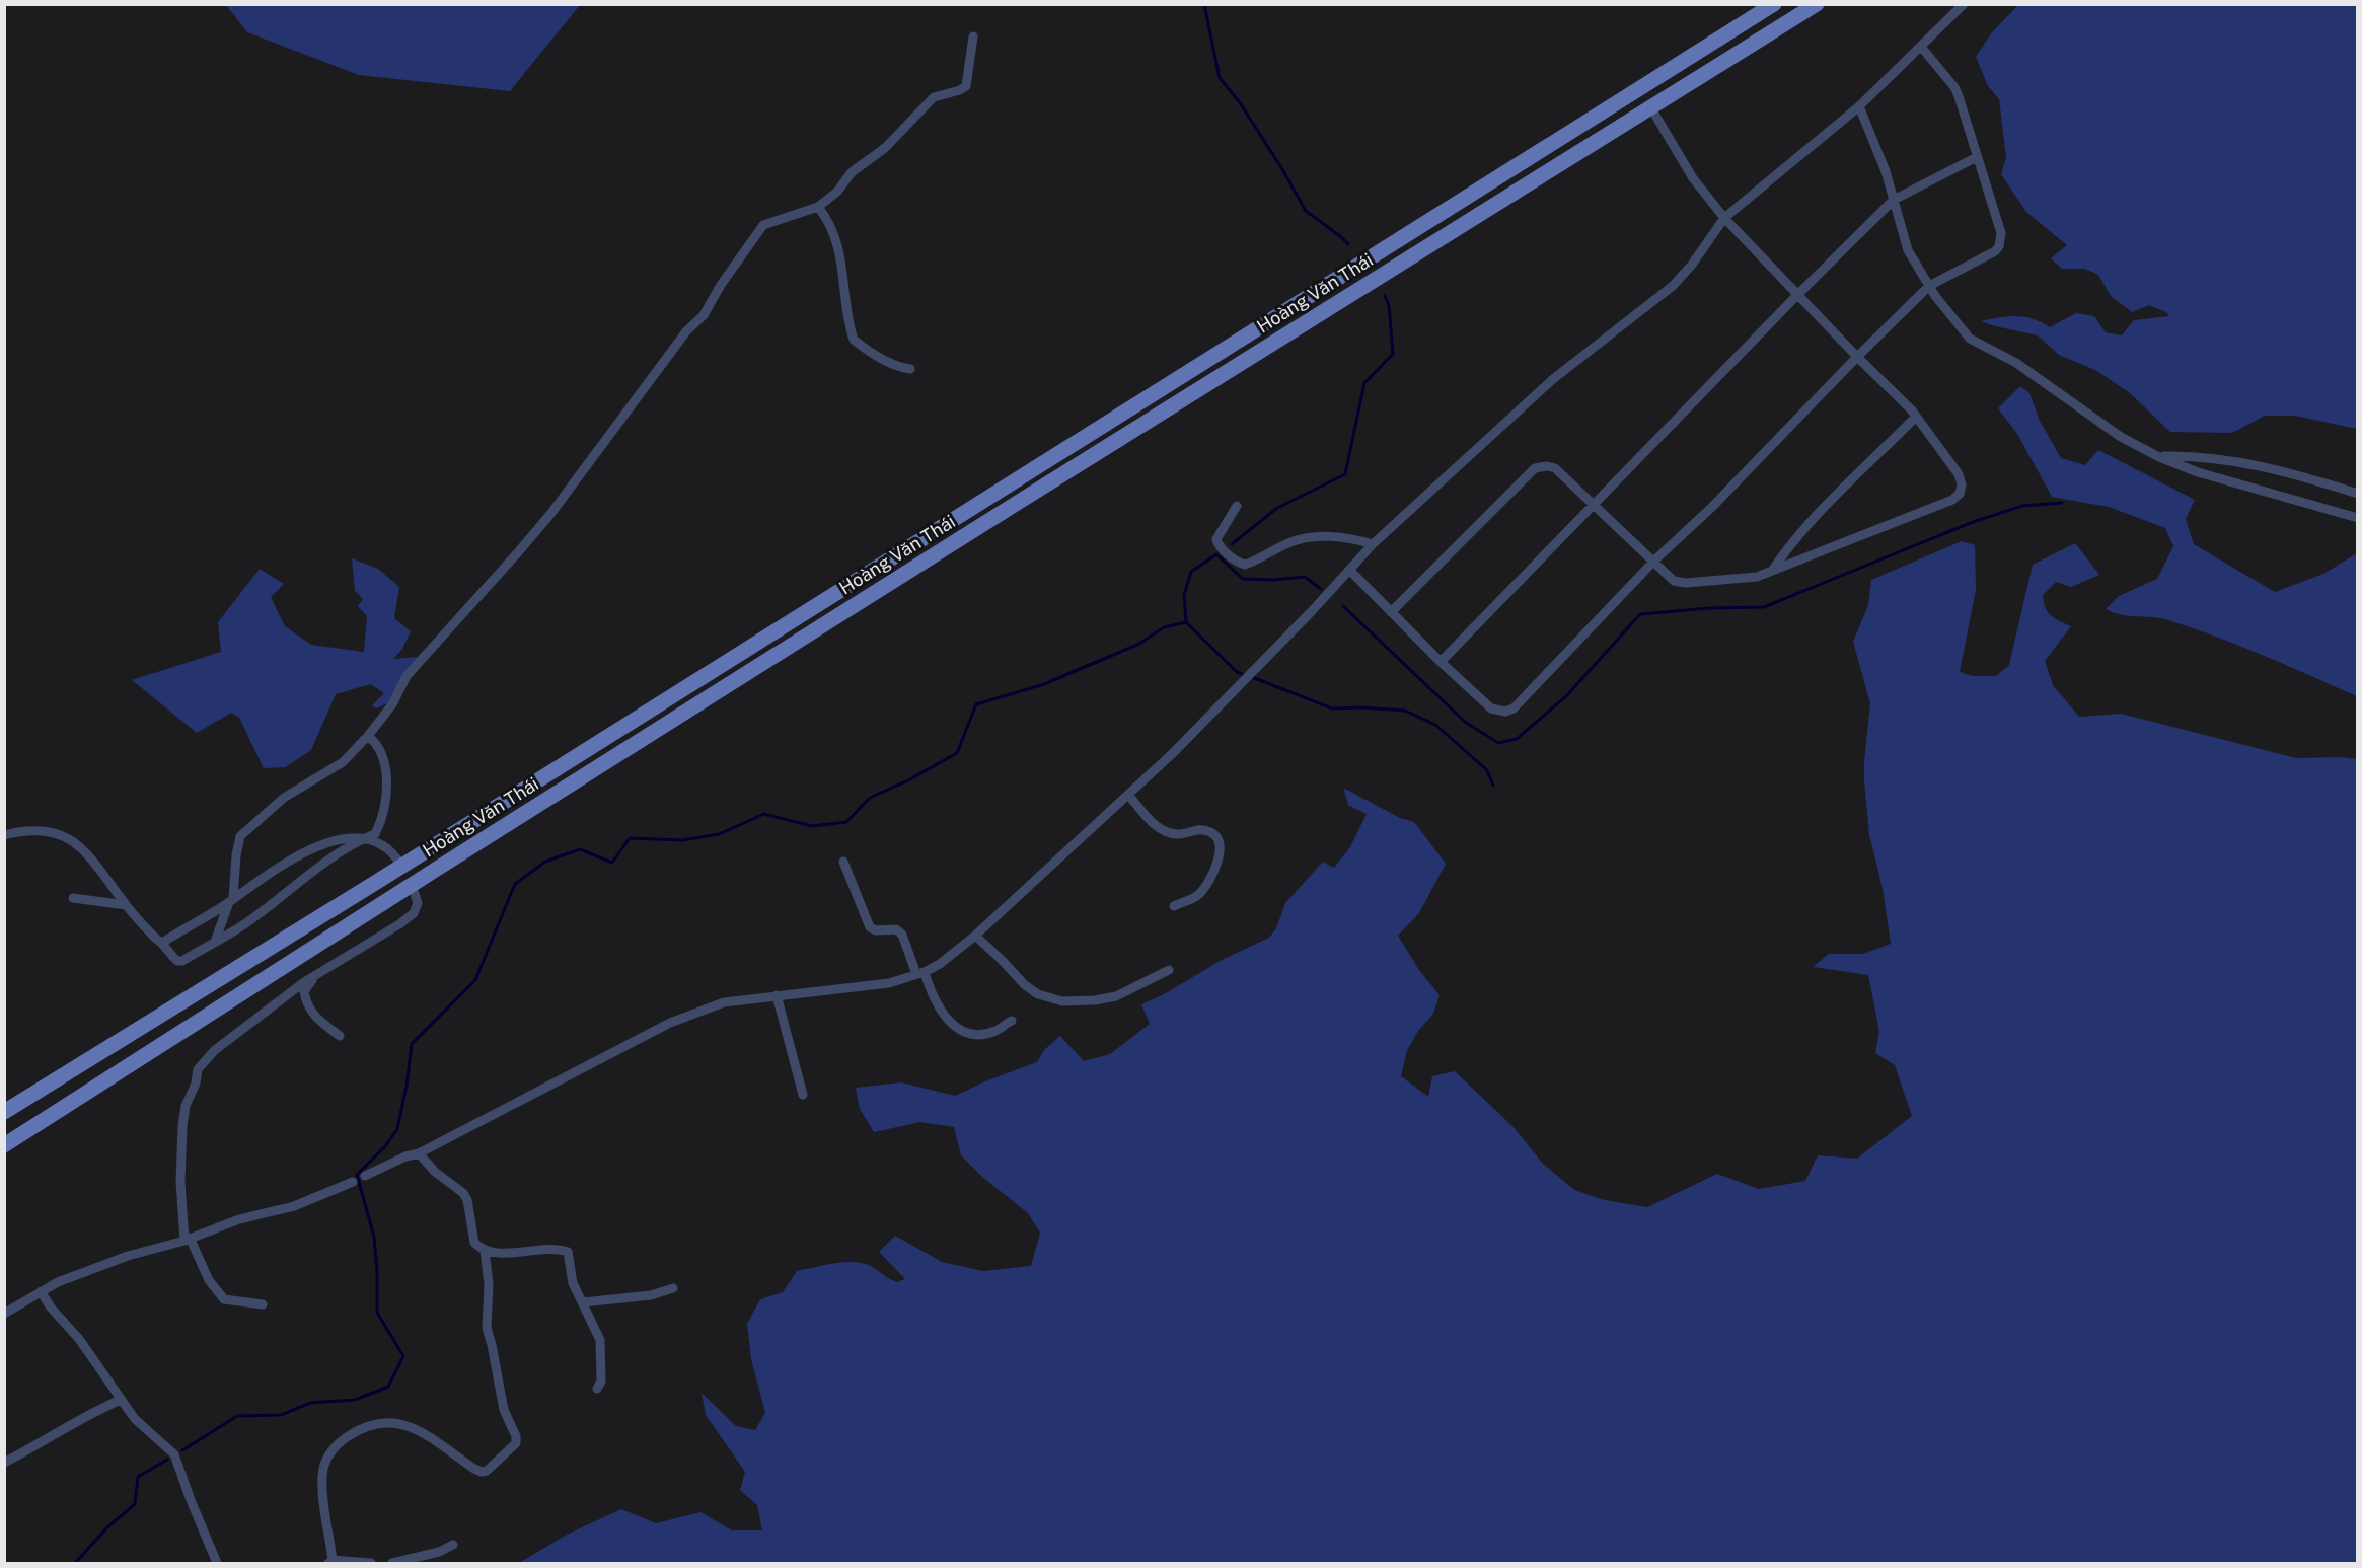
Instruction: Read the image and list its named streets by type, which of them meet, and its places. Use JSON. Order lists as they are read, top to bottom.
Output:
{
  "streets": {
    "main road": ["Hoàng Văn Thái"]
  }
}
